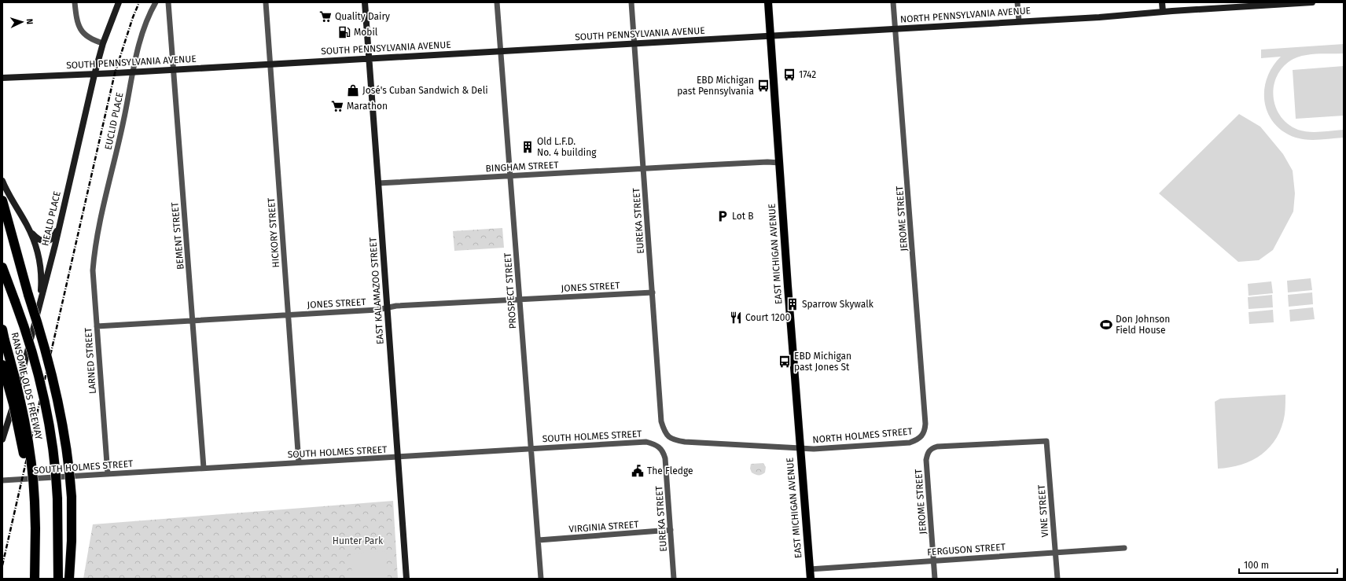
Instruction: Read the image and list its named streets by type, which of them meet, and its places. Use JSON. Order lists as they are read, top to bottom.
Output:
{
  "streets": {
    "highway": ["RANSOM E OLDS FREEWAY"],
    "main road": [
      "NORTH PENNSYLVANIA AVENUE",
      "SOUTH PENNSYLVANIA AVENUE",
      "HEALD PLACE",
      "EAST MICHIGAN AVENUE",
      "EAST KALAMAZOO STREET"
    ],
    "street": [
      "EUCLID PLACE",
      "BINGHAM STREET",
      "JEROME STREET",
      "EUREKA STREET",
      "HICKORY STREET",
      "BEMENT STREET",
      "JONES STREET",
      "PROSPECT STREET",
      "LARNED STREET",
      "NORTH HOLMES STREET",
      "SOUTH HOLMES STREET",
      "VINE STREET",
      "VIRGINIA STREET",
      "FERGUSON STREET"
    ]
  },
  "crossings": [
    ["NORTH PENNSYLVANIA AVENUE", "SOUTH PENNSYLVANIA AVENUE"],
    ["NORTH PENNSYLVANIA AVENUE", "JEROME STREET"],
    ["NORTH PENNSYLVANIA AVENUE", "EAST MICHIGAN AVENUE"],
    ["SOUTH PENNSYLVANIA AVENUE", "EUCLID PLACE"],
    ["SOUTH PENNSYLVANIA AVENUE", "HEALD PLACE"],
    ["SOUTH PENNSYLVANIA AVENUE", "EUREKA STREET"],
    ["SOUTH PENNSYLVANIA AVENUE", "HICKORY STREET"],
    ["SOUTH PENNSYLVANIA AVENUE", "BEMENT STREET"],
    ["SOUTH PENNSYLVANIA AVENUE", "EAST MICHIGAN AVENUE"],
    ["SOUTH PENNSYLVANIA AVENUE", "EAST KALAMAZOO STREET"],
    ["SOUTH PENNSYLVANIA AVENUE", "PROSPECT STREET"],
    ["EUCLID PLACE", "LARNED STREET"],
    ["BINGHAM STREET", "EUREKA STREET"],
    ["BINGHAM STREET", "EAST MICHIGAN AVENUE"],
    ["BINGHAM STREET", "EAST KALAMAZOO STREET"],
    ["BINGHAM STREET", "PROSPECT STREET"],
    ["JEROME STREET", "NORTH HOLMES STREET"],
    ["JEROME STREET", "VINE STREET"],
    ["JEROME STREET", "FERGUSON STREET"],
    ["EUREKA STREET", "EAST MICHIGAN AVENUE"],
    ["EUREKA STREET", "JONES STREET"],
    ["EUREKA STREET", "NORTH HOLMES STREET"],
    ["EUREKA STREET", "SOUTH HOLMES STREET"],
    ["EUREKA STREET", "VIRGINIA STREET"],
    ["HICKORY STREET", "JONES STREET"],
    ["HICKORY STREET", "SOUTH HOLMES STREET"],
    ["BEMENT STREET", "JONES STREET"],
    ["BEMENT STREET", "SOUTH HOLMES STREET"],
    ["EAST MICHIGAN AVENUE", "NORTH HOLMES STREET"],
    ["EAST MICHIGAN AVENUE", "FERGUSON STREET"],
    ["JONES STREET", "EAST KALAMAZOO STREET"],
    ["JONES STREET", "PROSPECT STREET"],
    ["JONES STREET", "LARNED STREET"],
    ["EAST KALAMAZOO STREET", "SOUTH HOLMES STREET"],
    ["PROSPECT STREET", "SOUTH HOLMES STREET"],
    ["PROSPECT STREET", "VIRGINIA STREET"],
    ["LARNED STREET", "SOUTH HOLMES STREET"],
    ["VINE STREET", "FERGUSON STREET"]
  ],
  "parks": ["Hunter Park"],
  "places": {
    "supermarket": ["Quality Dairy", "Marathon"],
    "fuel station": ["Mobil"],
    "bus stop": ["1742", "EBD Michigan past Pennsylvania", "EBD Michigan past Jones St"],
    "shop": ["José's Cuban Sandwich & Deli"],
    "building": ["Old L.F.D. No. 4 building", "Sparrow Skywalk"],
    "parking": ["Lot B"],
    "restaurant": ["Court 1200"],
    "sports": ["Don Johnson Field House"],
    "public building": ["The Fledge"]
  },
  "scale_bar": "100 m",
  "north": "right"
}
